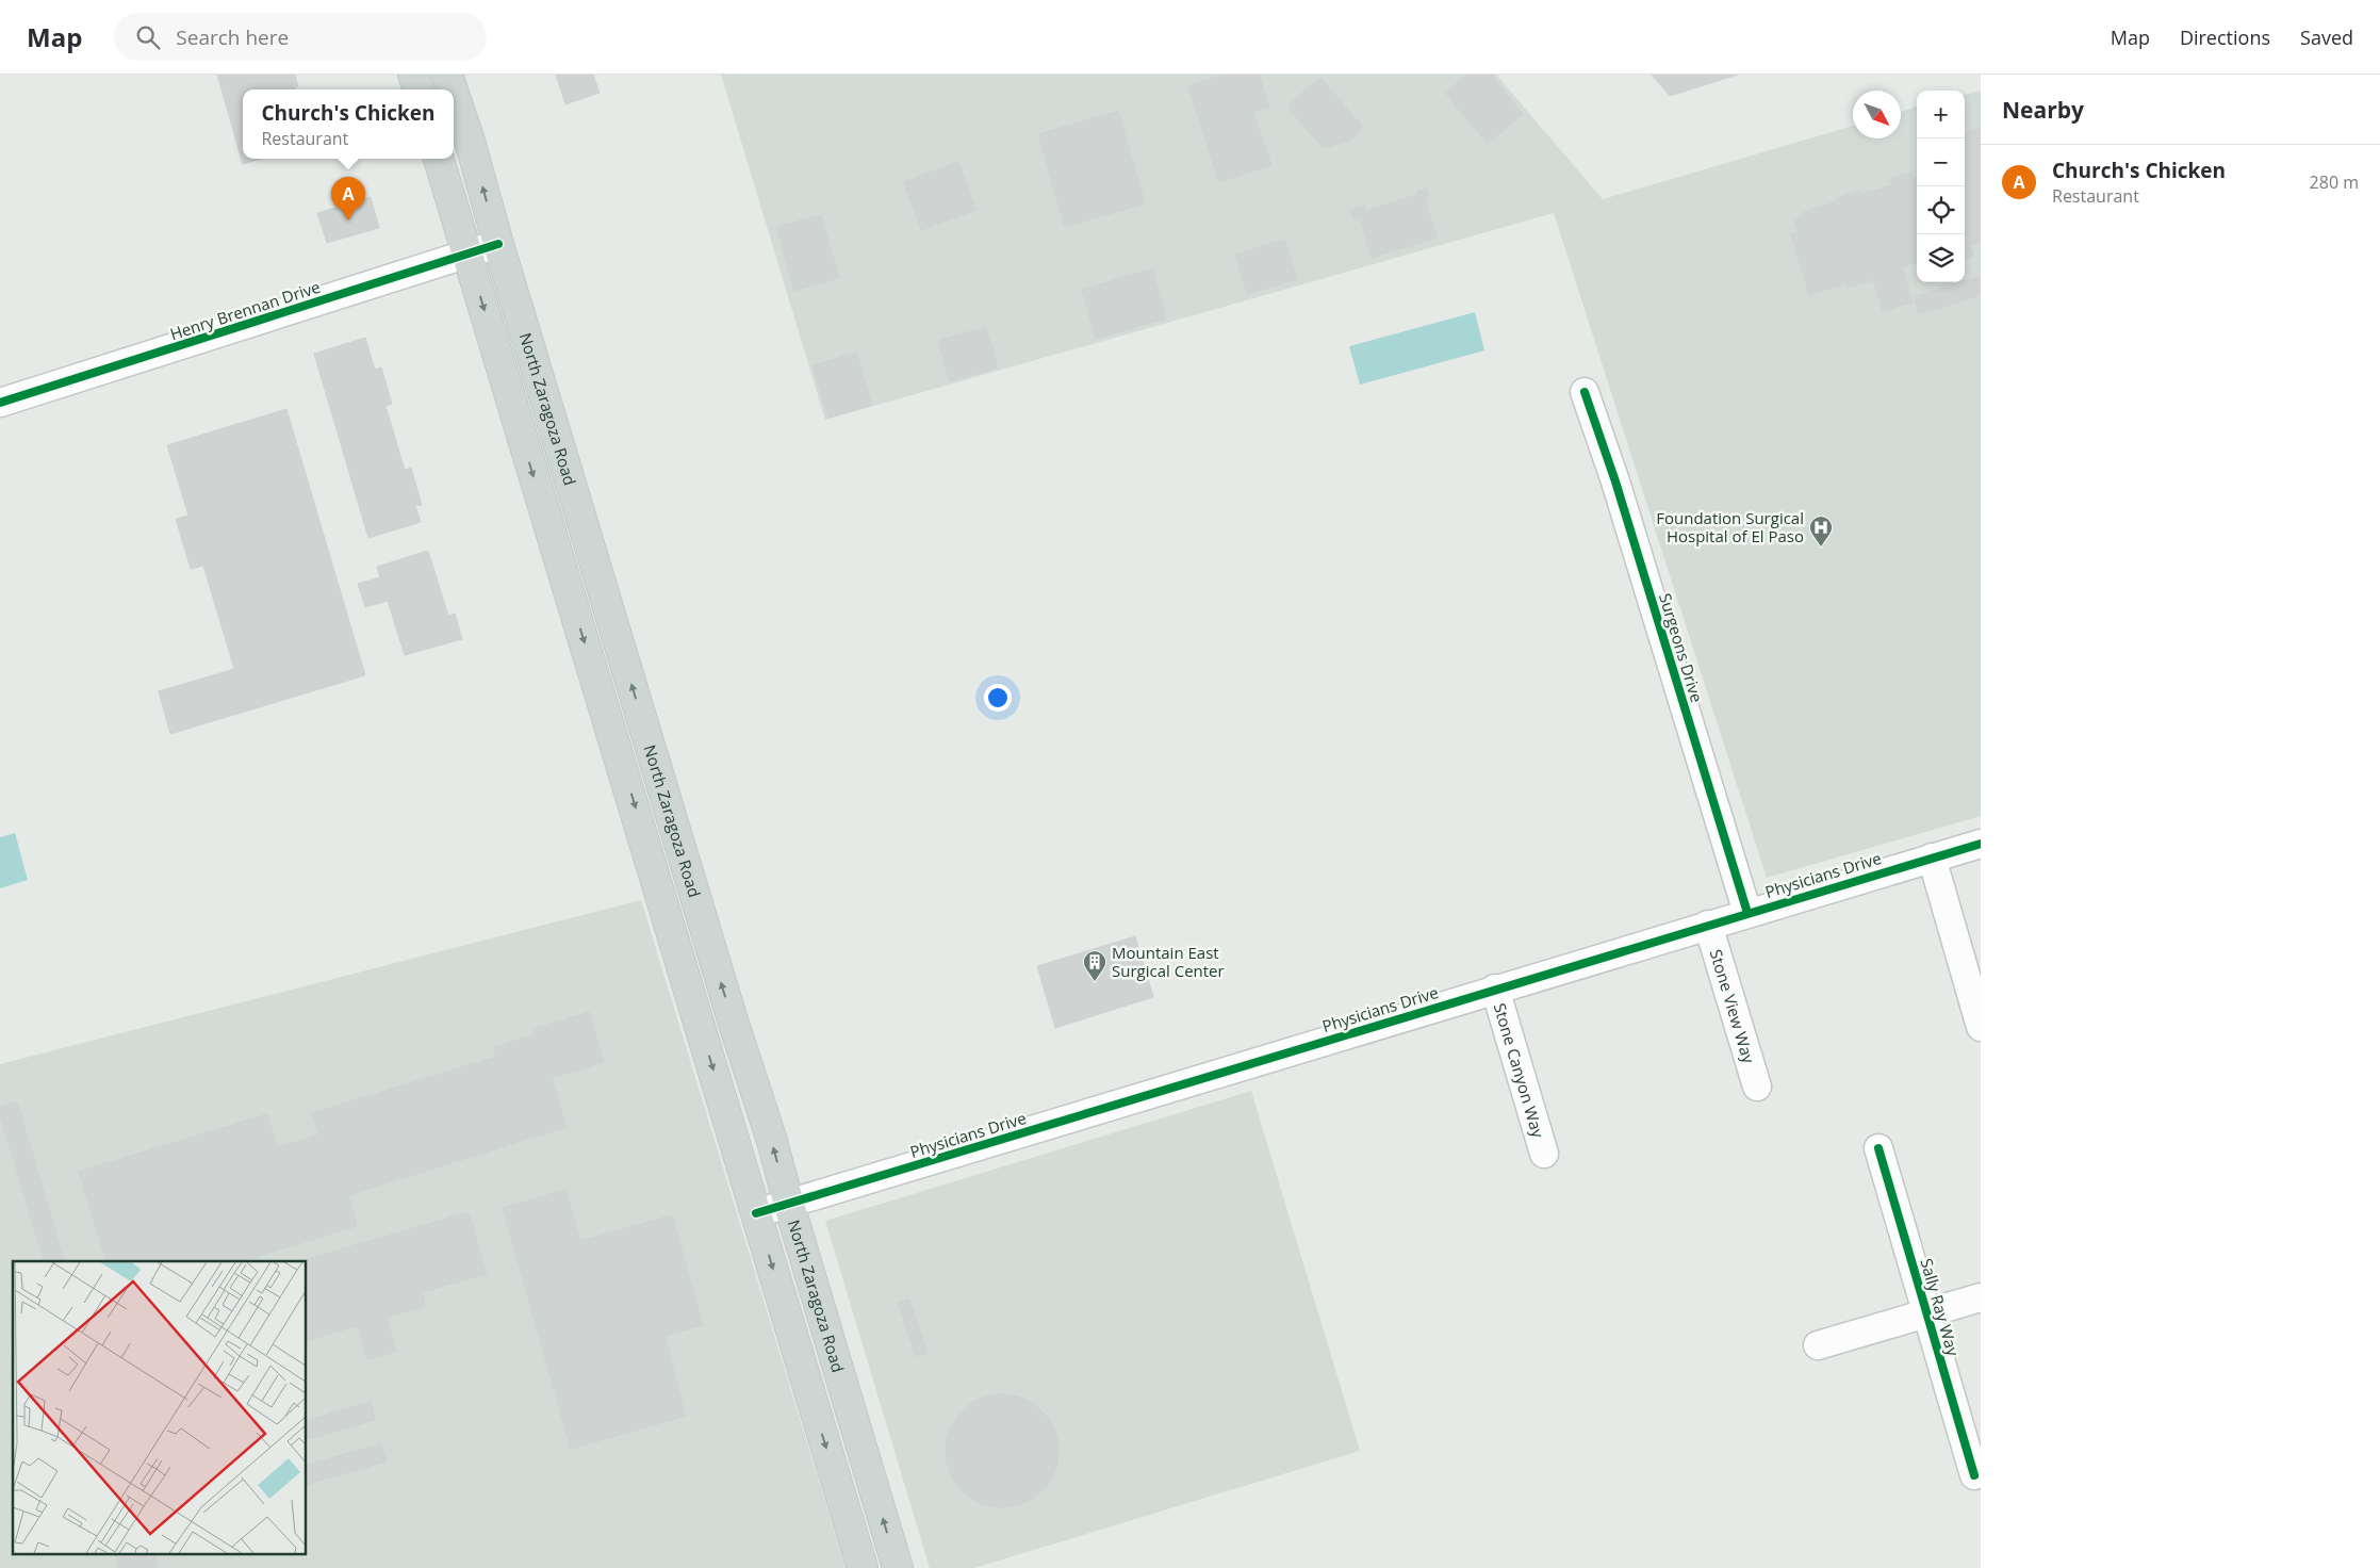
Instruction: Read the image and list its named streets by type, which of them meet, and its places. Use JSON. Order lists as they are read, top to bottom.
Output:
{
  "streets": {
    "main road": ["North Zaragoza Road"],
    "street": [
      "Henry Brennan Drive",
      "Surgeons Drive",
      "Physicians Drive",
      "Stone View Way",
      "Stone Canyon Way",
      "Sally Ray Way"
    ]
  },
  "crossings": [
    ["Henry Brennan Drive", "North Zaragoza Road"],
    ["North Zaragoza Road", "Physicians Drive"],
    ["Surgeons Drive", "Physicians Drive"],
    ["Physicians Drive", "Stone View Way"],
    ["Physicians Drive", "Stone Canyon Way"]
  ],
  "places": {
    "hospital": ["Foundation Surgical Hospital of El Paso"],
    "building": ["Mountain East Surgical Center"]
  },
  "north": "bottom right",
  "page": {
    "header": "Map",
    "search": "Search here",
    "nav": ["Map", "Directions", "Saved"],
    "heading": "Nearby",
    "popup": ["Church's Chicken", "Restaurant"],
    "map_buttons": ["+", "−"],
    "list": [
      {
        "mark": "A",
        "name": "Church's Chicken",
        "note": "Restaurant",
        "value": "280 m"
      }
    ],
    "pins": "A"
  }
}
